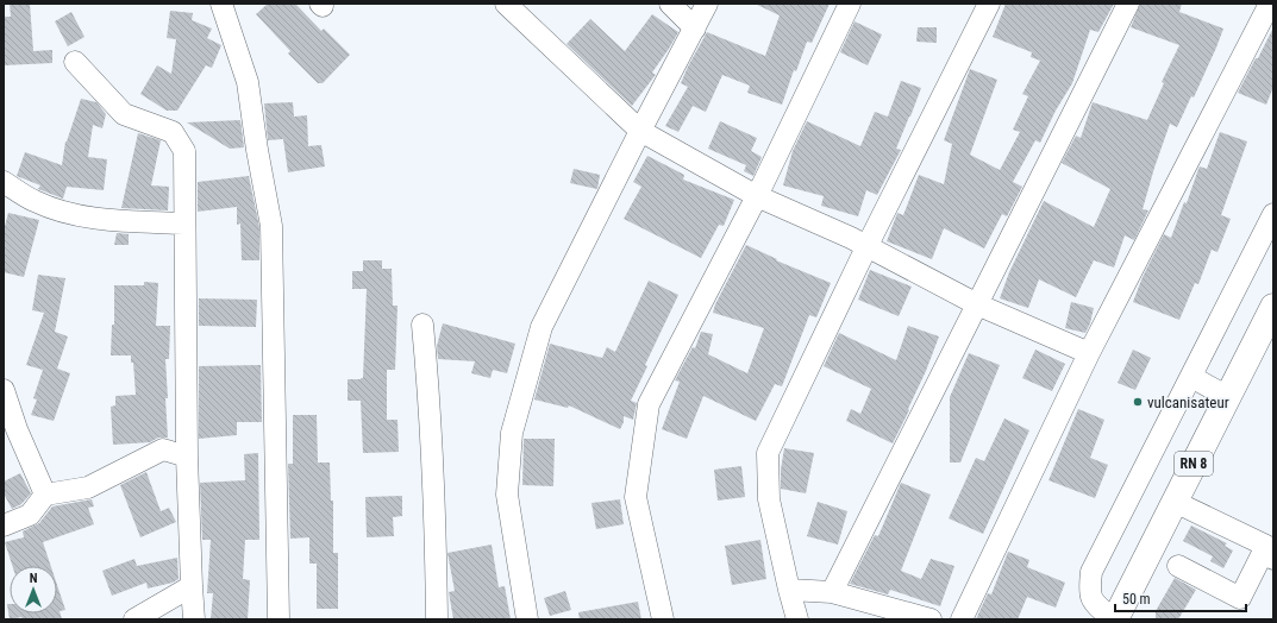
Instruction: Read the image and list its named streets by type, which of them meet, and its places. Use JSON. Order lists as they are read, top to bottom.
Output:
{
  "streets": {
    "highway": ["RN 8"]
  },
  "places": ["vulcanisateur"],
  "scale_bar": "50 m",
  "north": "top"
}
